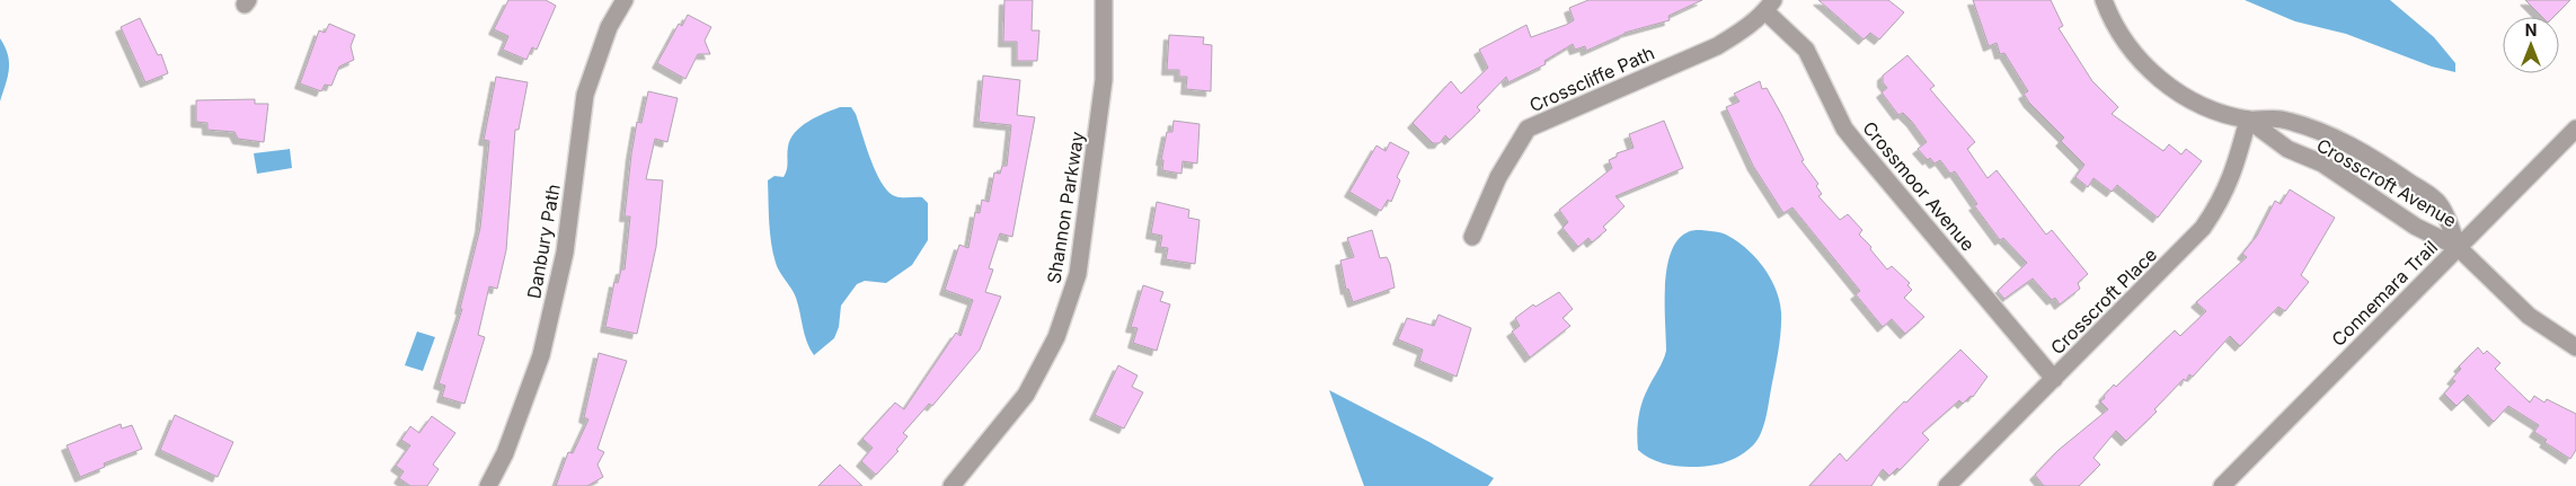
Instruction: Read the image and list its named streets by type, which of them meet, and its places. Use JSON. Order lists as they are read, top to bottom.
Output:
{
  "streets": {
    "street": [
      "Crosscliffe Path",
      "Crosscroft Avenue",
      "Crossmoor Avenue",
      "Shannon Parkway",
      "Danbury Path",
      "Connemara Trail",
      "Crosscroft Place"
    ]
  },
  "crossings": [
    ["Crosscliffe Path", "Crossmoor Avenue"],
    ["Crosscroft Avenue", "Connemara Trail"],
    ["Crosscroft Avenue", "Crosscroft Place"],
    ["Crossmoor Avenue", "Crosscroft Place"]
  ],
  "north": "top"
}
